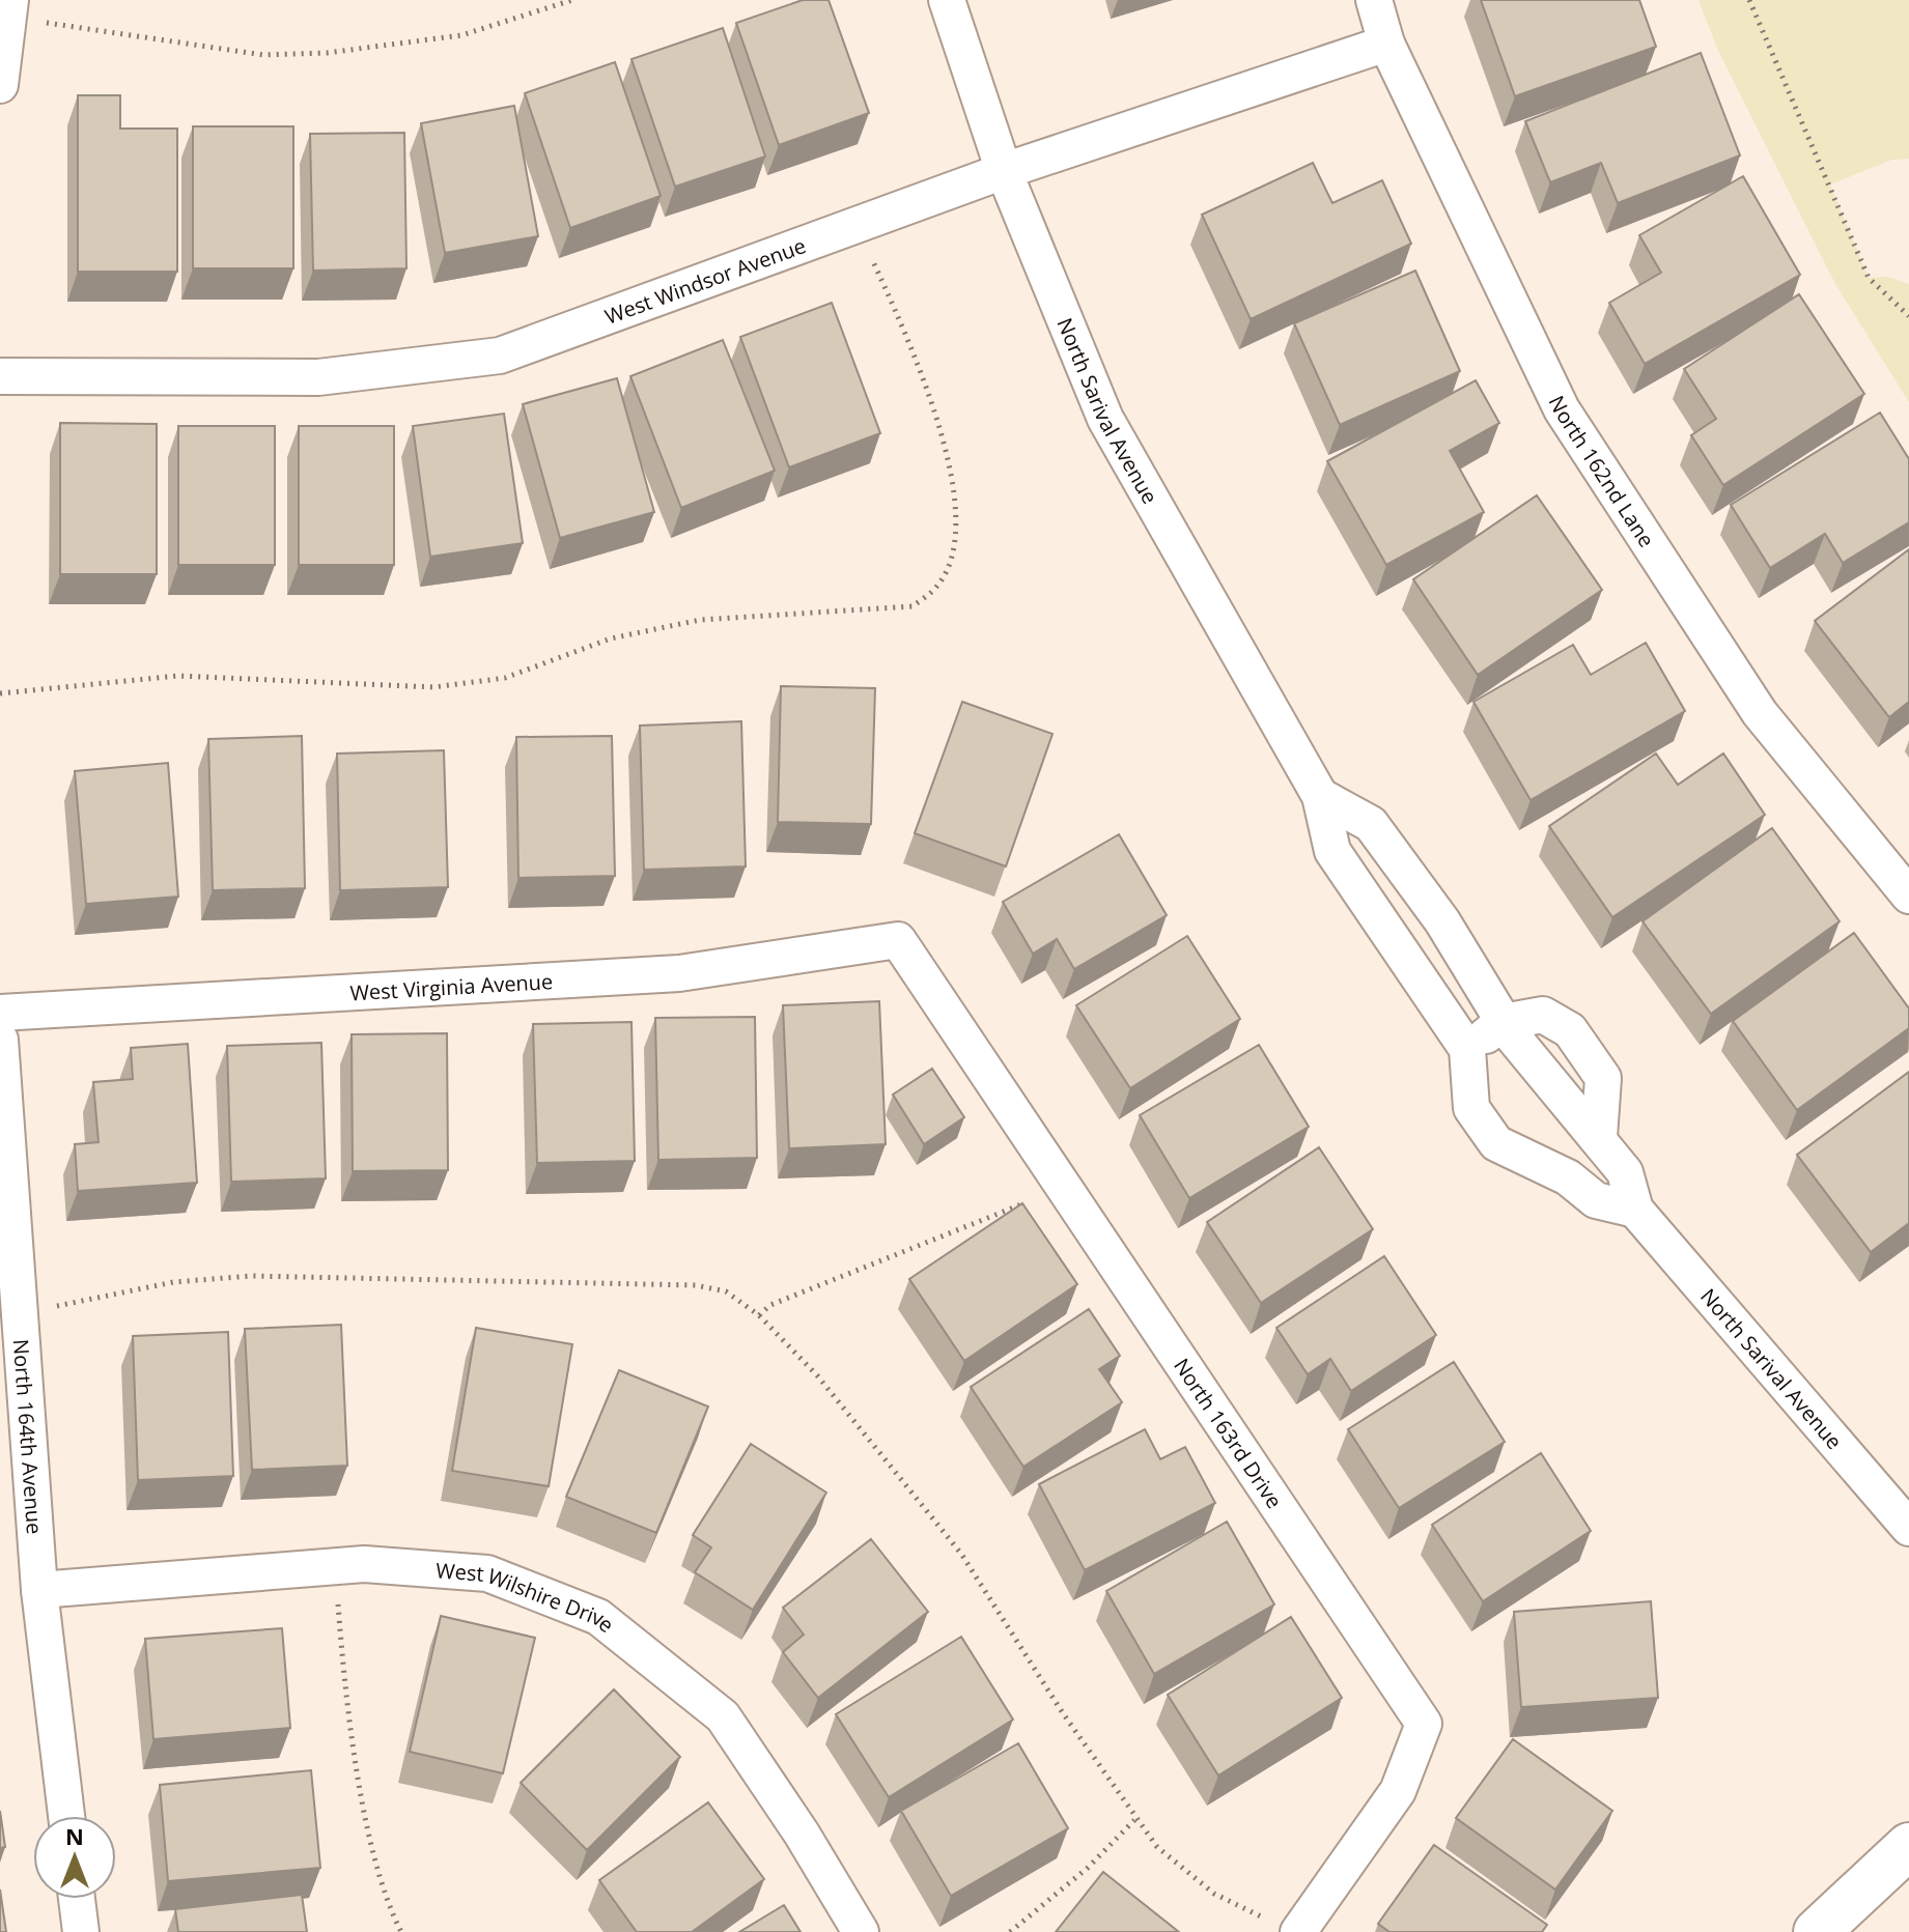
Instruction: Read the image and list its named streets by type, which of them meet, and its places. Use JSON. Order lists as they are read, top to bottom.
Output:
{
  "streets": {
    "street": [
      "West Windsor Avenue",
      "North Sarival Avenue",
      "North 162nd Lane",
      "West Virginia Avenue",
      "North 163rd Drive",
      "North 164th Avenue",
      "West Wilshire Drive"
    ]
  },
  "crossings": [
    ["West Windsor Avenue", "North Sarival Avenue"],
    ["West Windsor Avenue", "North 162nd Lane"],
    ["West Virginia Avenue", "North 163rd Drive"],
    ["North 164th Avenue", "West Wilshire Drive"]
  ],
  "north": "top"
}
